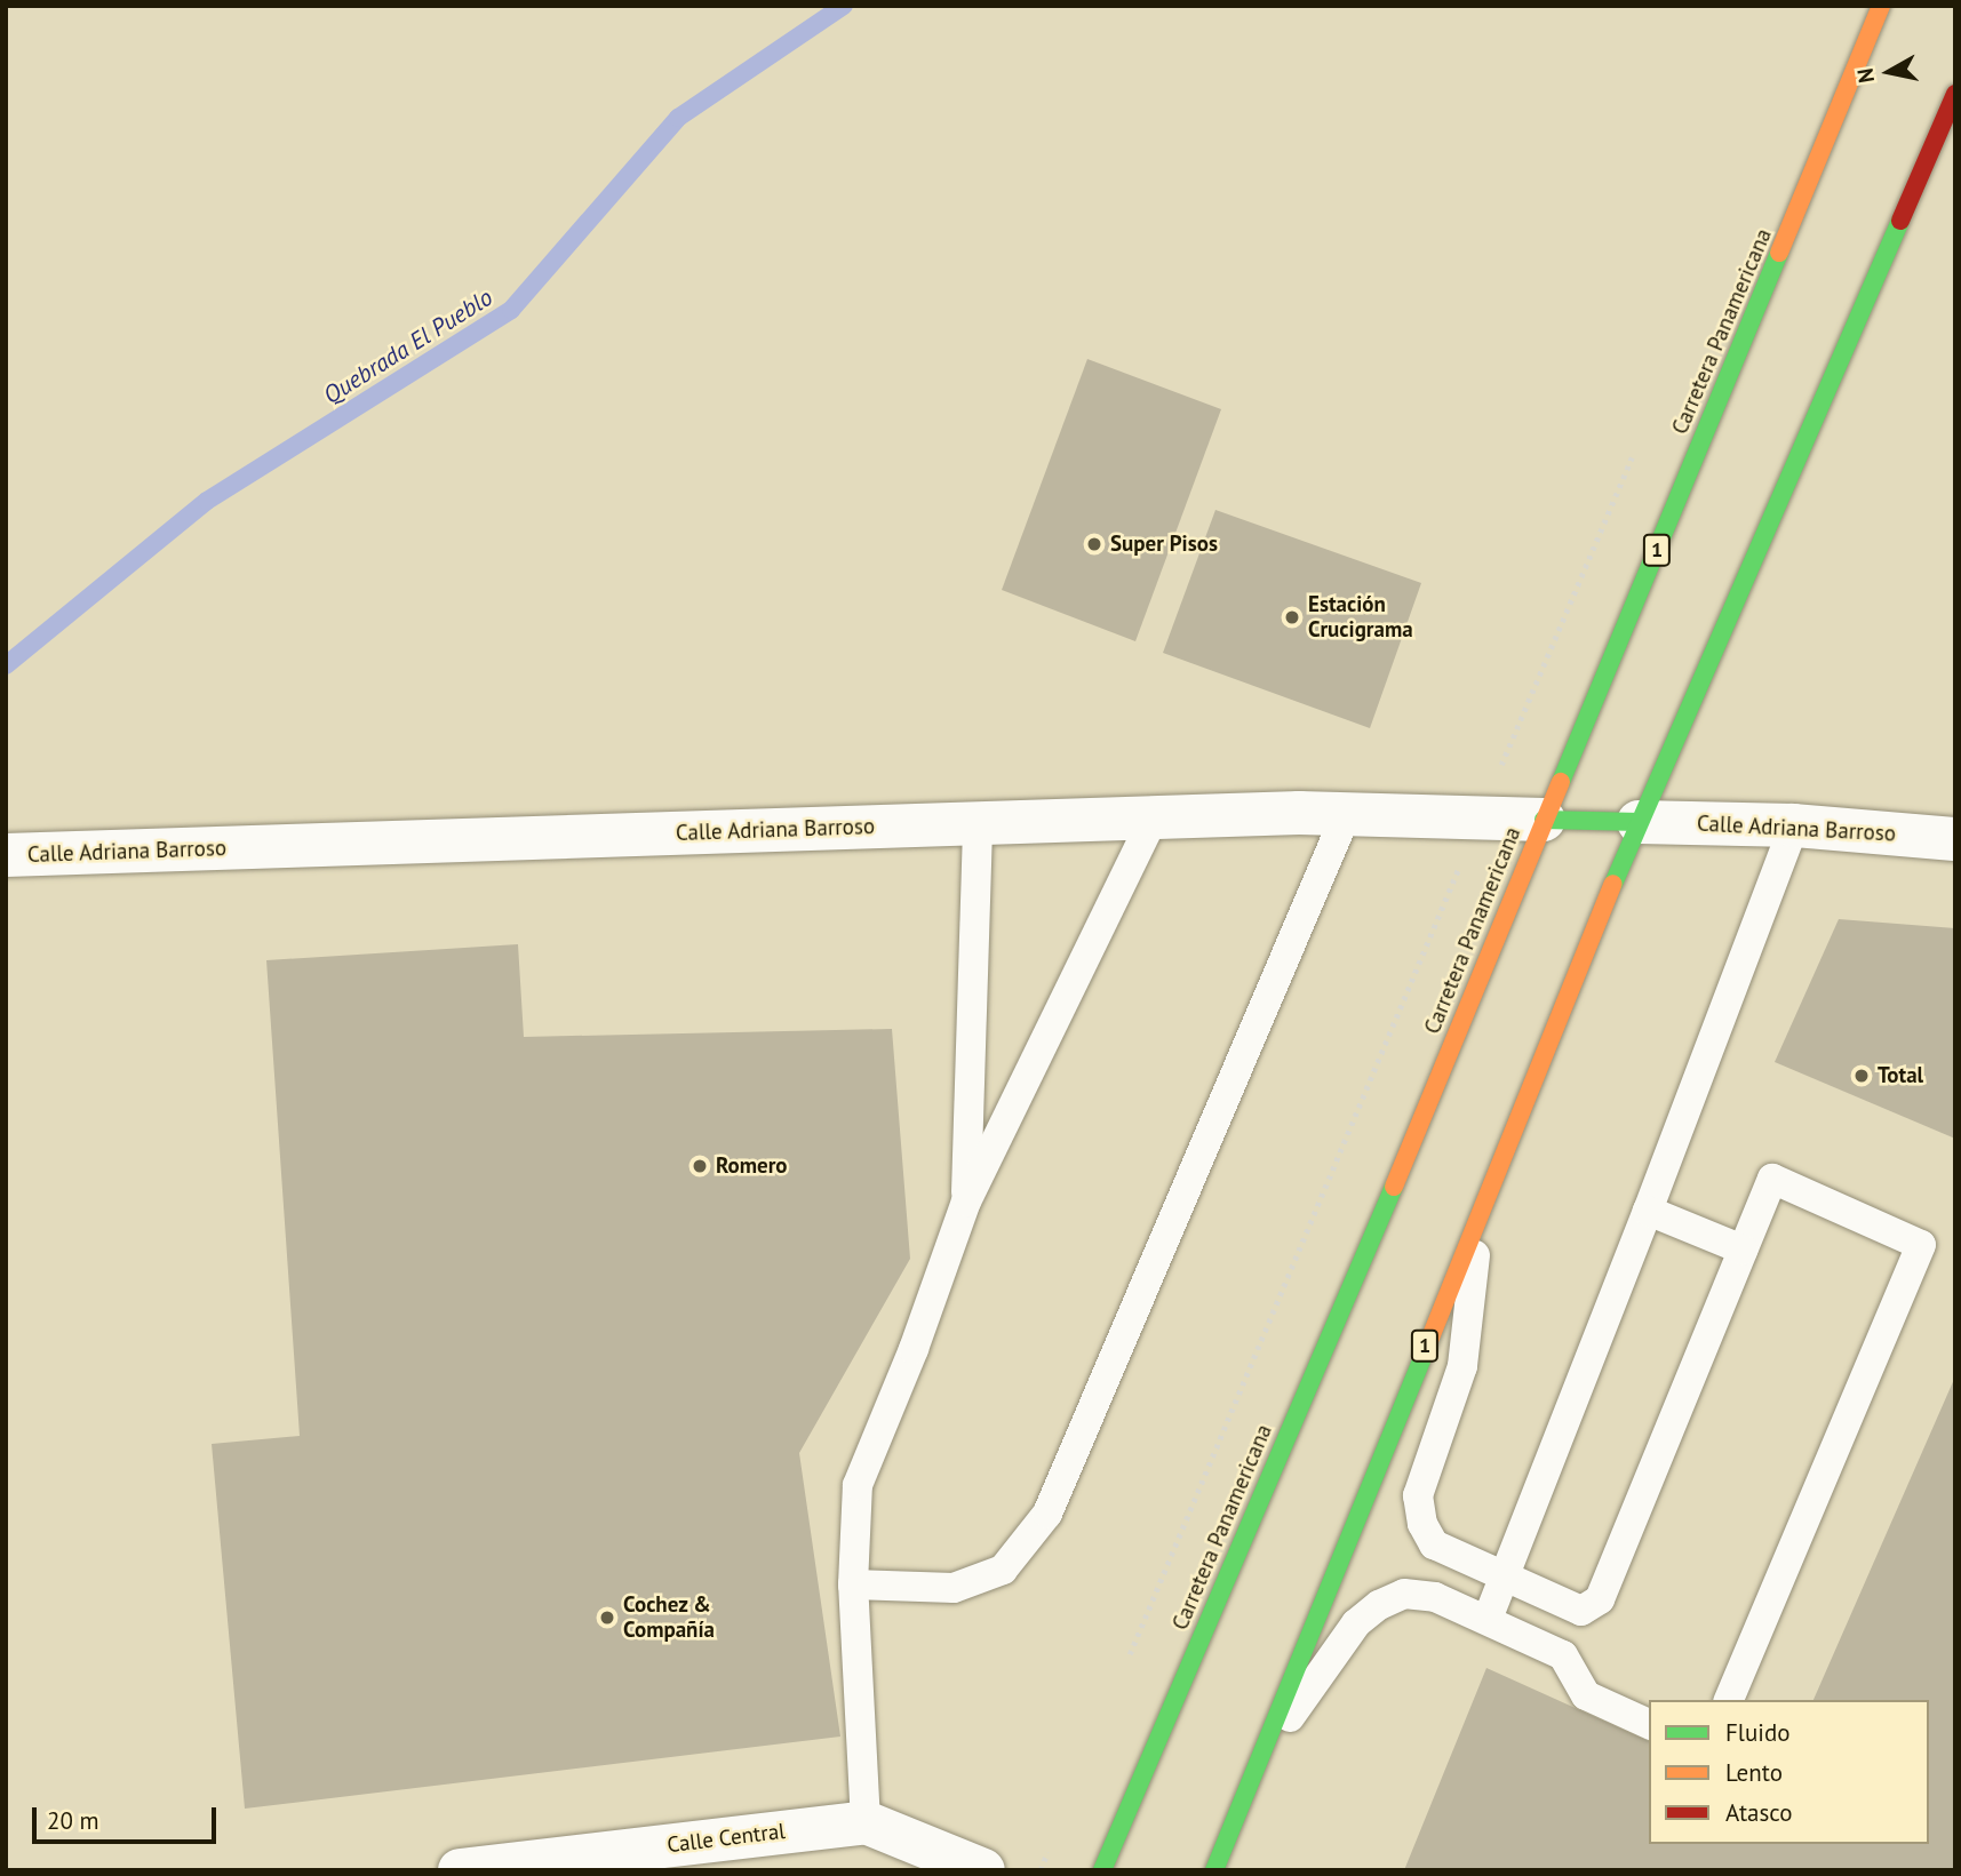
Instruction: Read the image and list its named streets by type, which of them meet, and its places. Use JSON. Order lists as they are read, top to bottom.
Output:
{
  "streets": {
    "highway": ["Carretera Panamericana", "1"],
    "street": ["Calle Adriana Barroso", "Calle Central"]
  },
  "crossings": [
    ["Carretera Panamericana", "Calle Adriana Barroso"],
    ["1", "Calle Adriana Barroso"]
  ],
  "water": ["Quebrada El Pueblo"],
  "places": [
    "Super Pisos",
    "Estación Crucigrama",
    "Total",
    "Romero",
    "Cochez & Compañía"
  ],
  "legend": ["Fluido", "Lento", "Atasco"],
  "scale_bar": "20 m",
  "north": "left"
}
